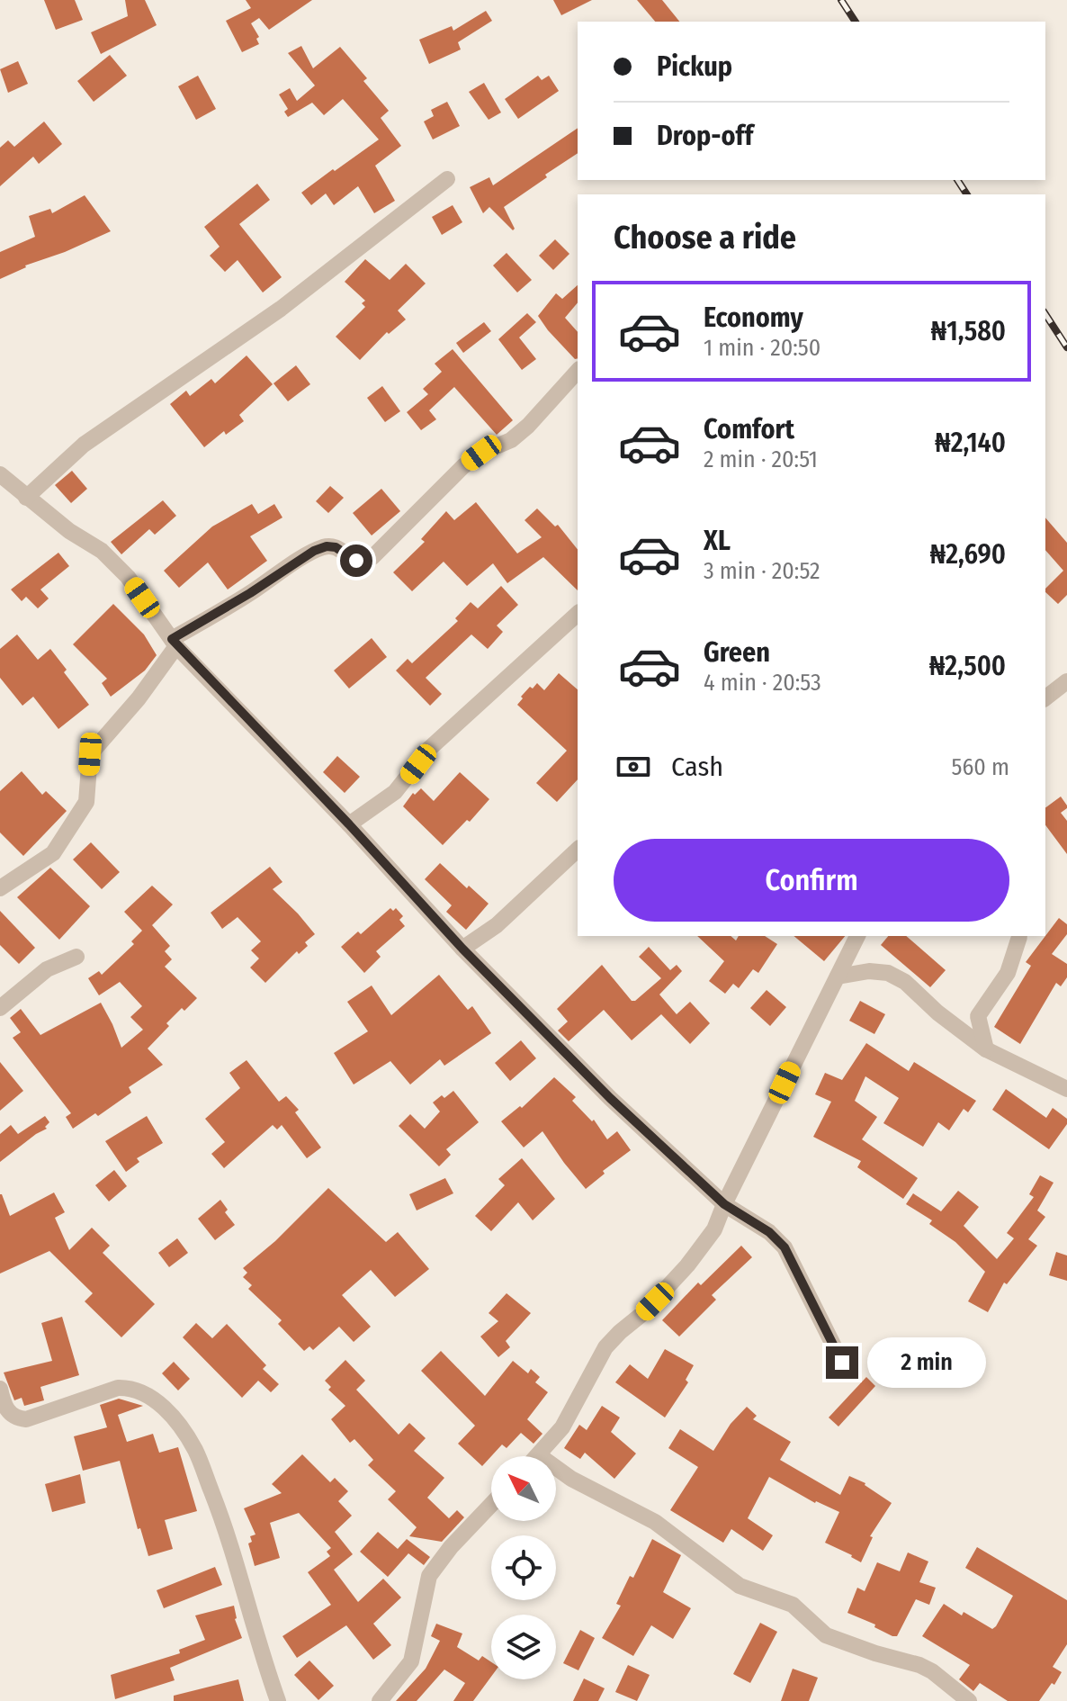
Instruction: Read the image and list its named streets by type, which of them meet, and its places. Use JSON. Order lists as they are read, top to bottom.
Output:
{
  "north": "top left",
  "page": {
    "banner": ["Pickup", "Drop-off"],
    "heading": "Choose a ride",
    "list": [
      {
        "name": "Economy",
        "note": "1 min · 20:50",
        "value": "₦1,580"
      },
      {
        "name": "Comfort",
        "note": "2 min · 20:51",
        "value": "₦2,140"
      },
      {
        "name": "XL",
        "note": "3 min · 20:52",
        "value": "₦2,690"
      },
      {
        "name": "Green",
        "note": "4 min · 20:53",
        "value": "₦2,500"
      }
    ],
    "pay": ["Cash", "560 m"],
    "buttons": "Confirm",
    "bubble": "2 min"
  }
}
